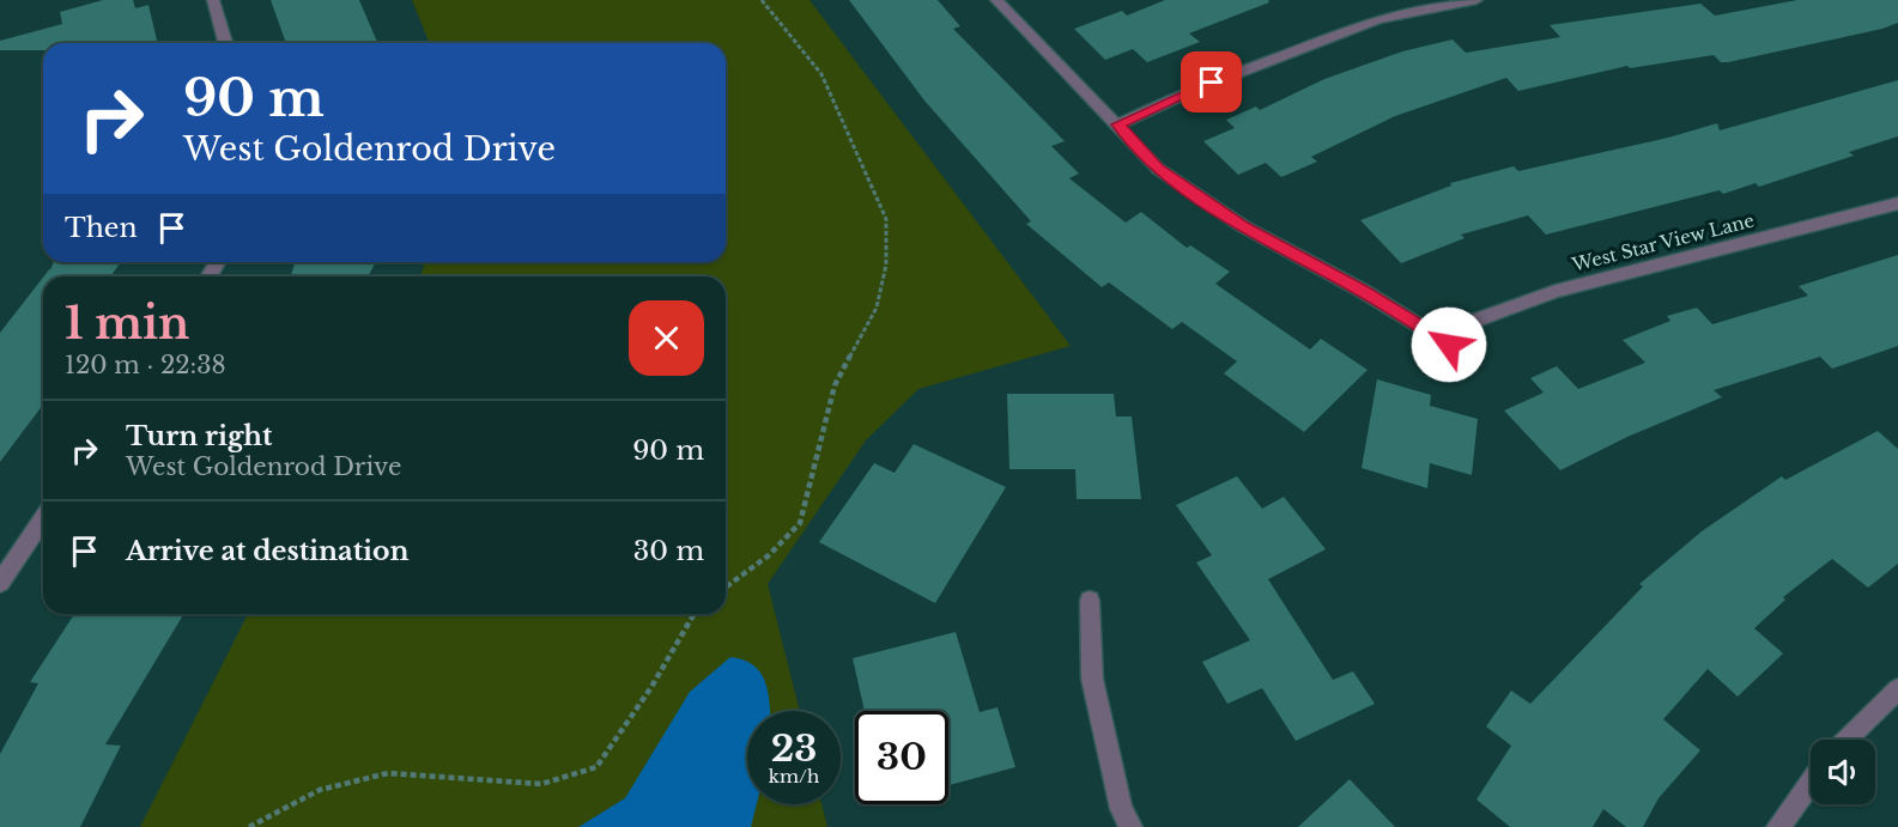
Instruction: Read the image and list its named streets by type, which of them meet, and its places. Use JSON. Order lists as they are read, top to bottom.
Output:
{
  "streets": {
    "street": ["West Star View Lane"]
  },
  "page": {
    "turn": ["90 m", "West Goldenrod Drive"],
    "then": "Then",
    "heading": ["1 min", "120 m · 22:38"],
    "list": [
      {
        "name": "Turn right",
        "note": "West Goldenrod Drive",
        "value": "90 m"
      },
      {
        "name": "Arrive at destination",
        "value": "30 m"
      }
    ],
    "speed": "23 km/h",
    "limit": "30"
  }
}
